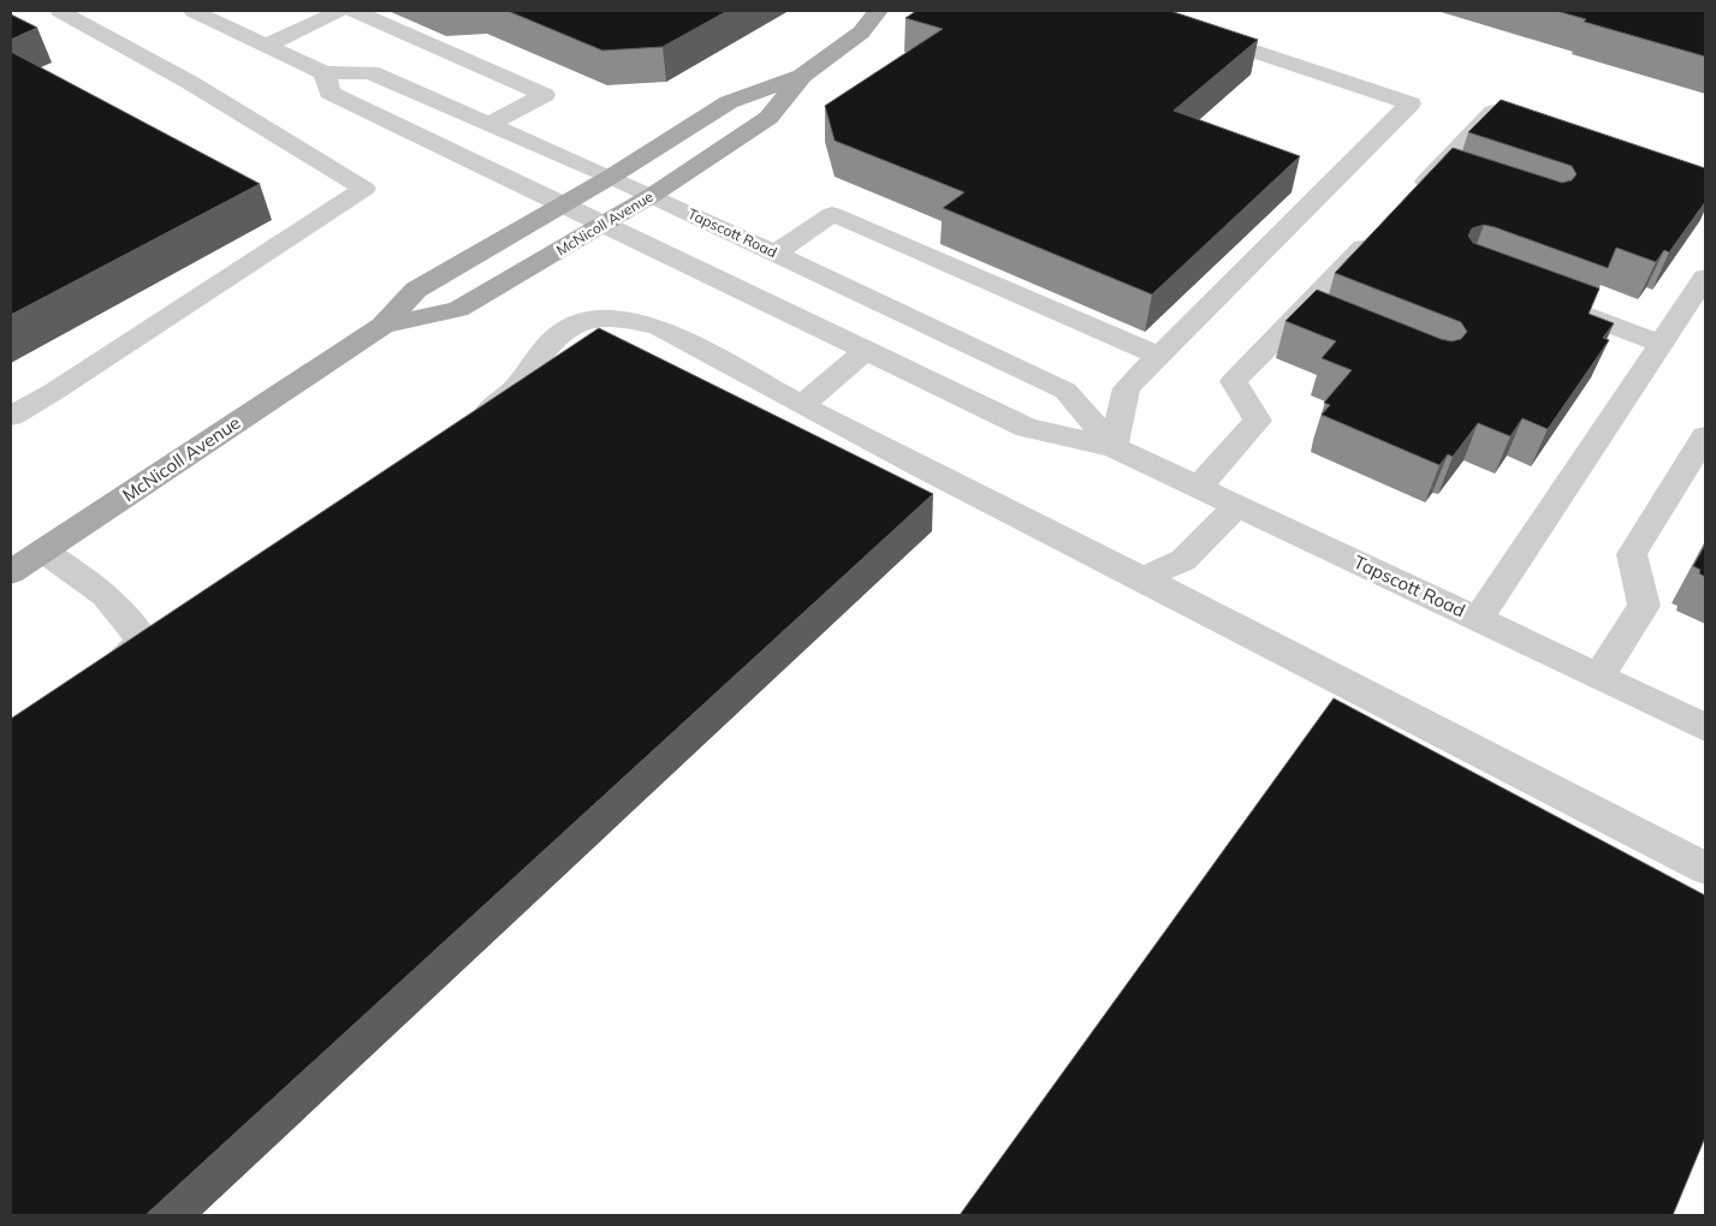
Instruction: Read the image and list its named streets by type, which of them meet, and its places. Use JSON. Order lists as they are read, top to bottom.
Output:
{
  "streets": {
    "main road": ["McNicoll Avenue"],
    "street": ["Tapscott Road"]
  },
  "crossings": [
    ["McNicoll Avenue", "Tapscott Road"]
  ]
}
